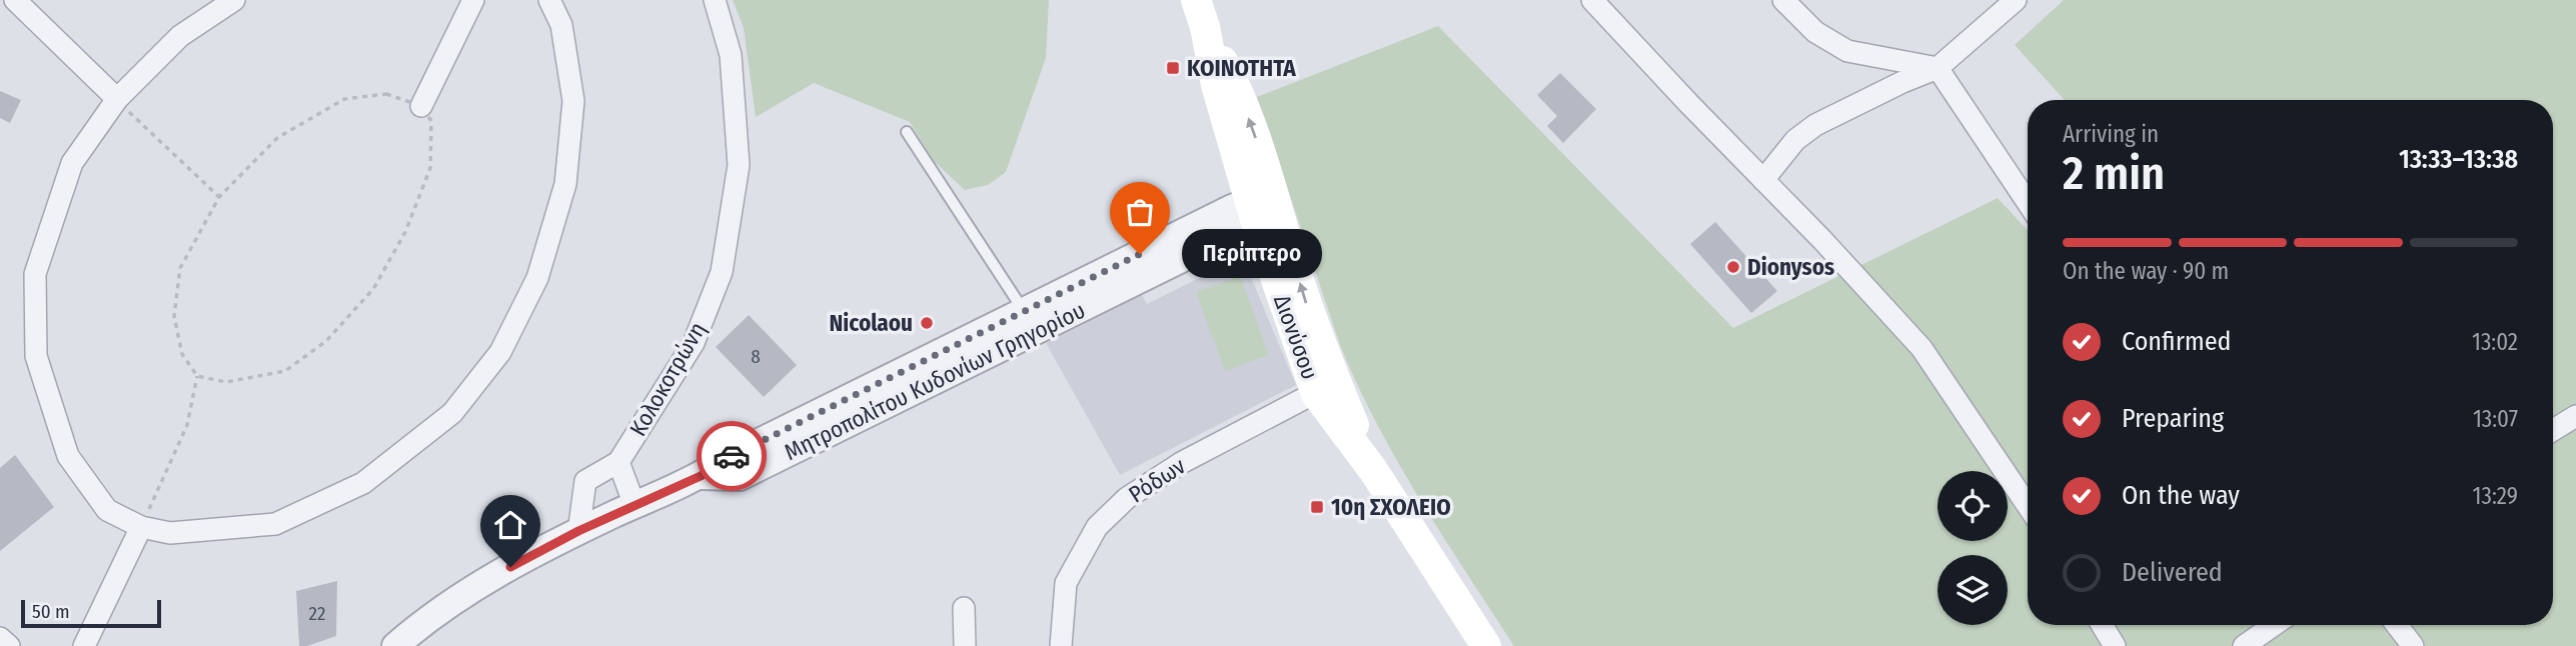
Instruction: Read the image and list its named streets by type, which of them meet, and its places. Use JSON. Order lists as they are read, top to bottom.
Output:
{
  "streets": {
    "main road": ["Διονύσου"],
    "street": ["Κολοκοτρώνη", "Μητροπολίτου Κυδονίων Γρηγορίου", "Ρόδων"]
  },
  "crossings": [
    ["Διονύσου", "Μητροπολίτου Κυδονίων Γρηγορίου"],
    ["Διονύσου", "Ρόδων"],
    ["Κολοκοτρώνη", "Μητροπολίτου Κυδονίων Γρηγορίου"]
  ],
  "places": {
    "transit": ["ΚΟΙΝΟΤΗΤΑ", "10η ΣΧΟΛΕΙΟ"],
    "other": ["Περίπτερο", "Dionysos", "Nicolaou"]
  },
  "house_numbers": ["8", "22"],
  "scale_bar": "50 m",
  "page": {
    "heading": ["2 min", "Arriving in", "13:33–13:38"],
    "bar": "On the way · 90 m",
    "bubble": "Περίπτερο",
    "list": [
      ["Confirmed", "13:02"],
      ["Preparing", "13:07"],
      ["On the way", "13:29"],
      "Delivered"
    ],
    "scale": "50 m"
  }
}
